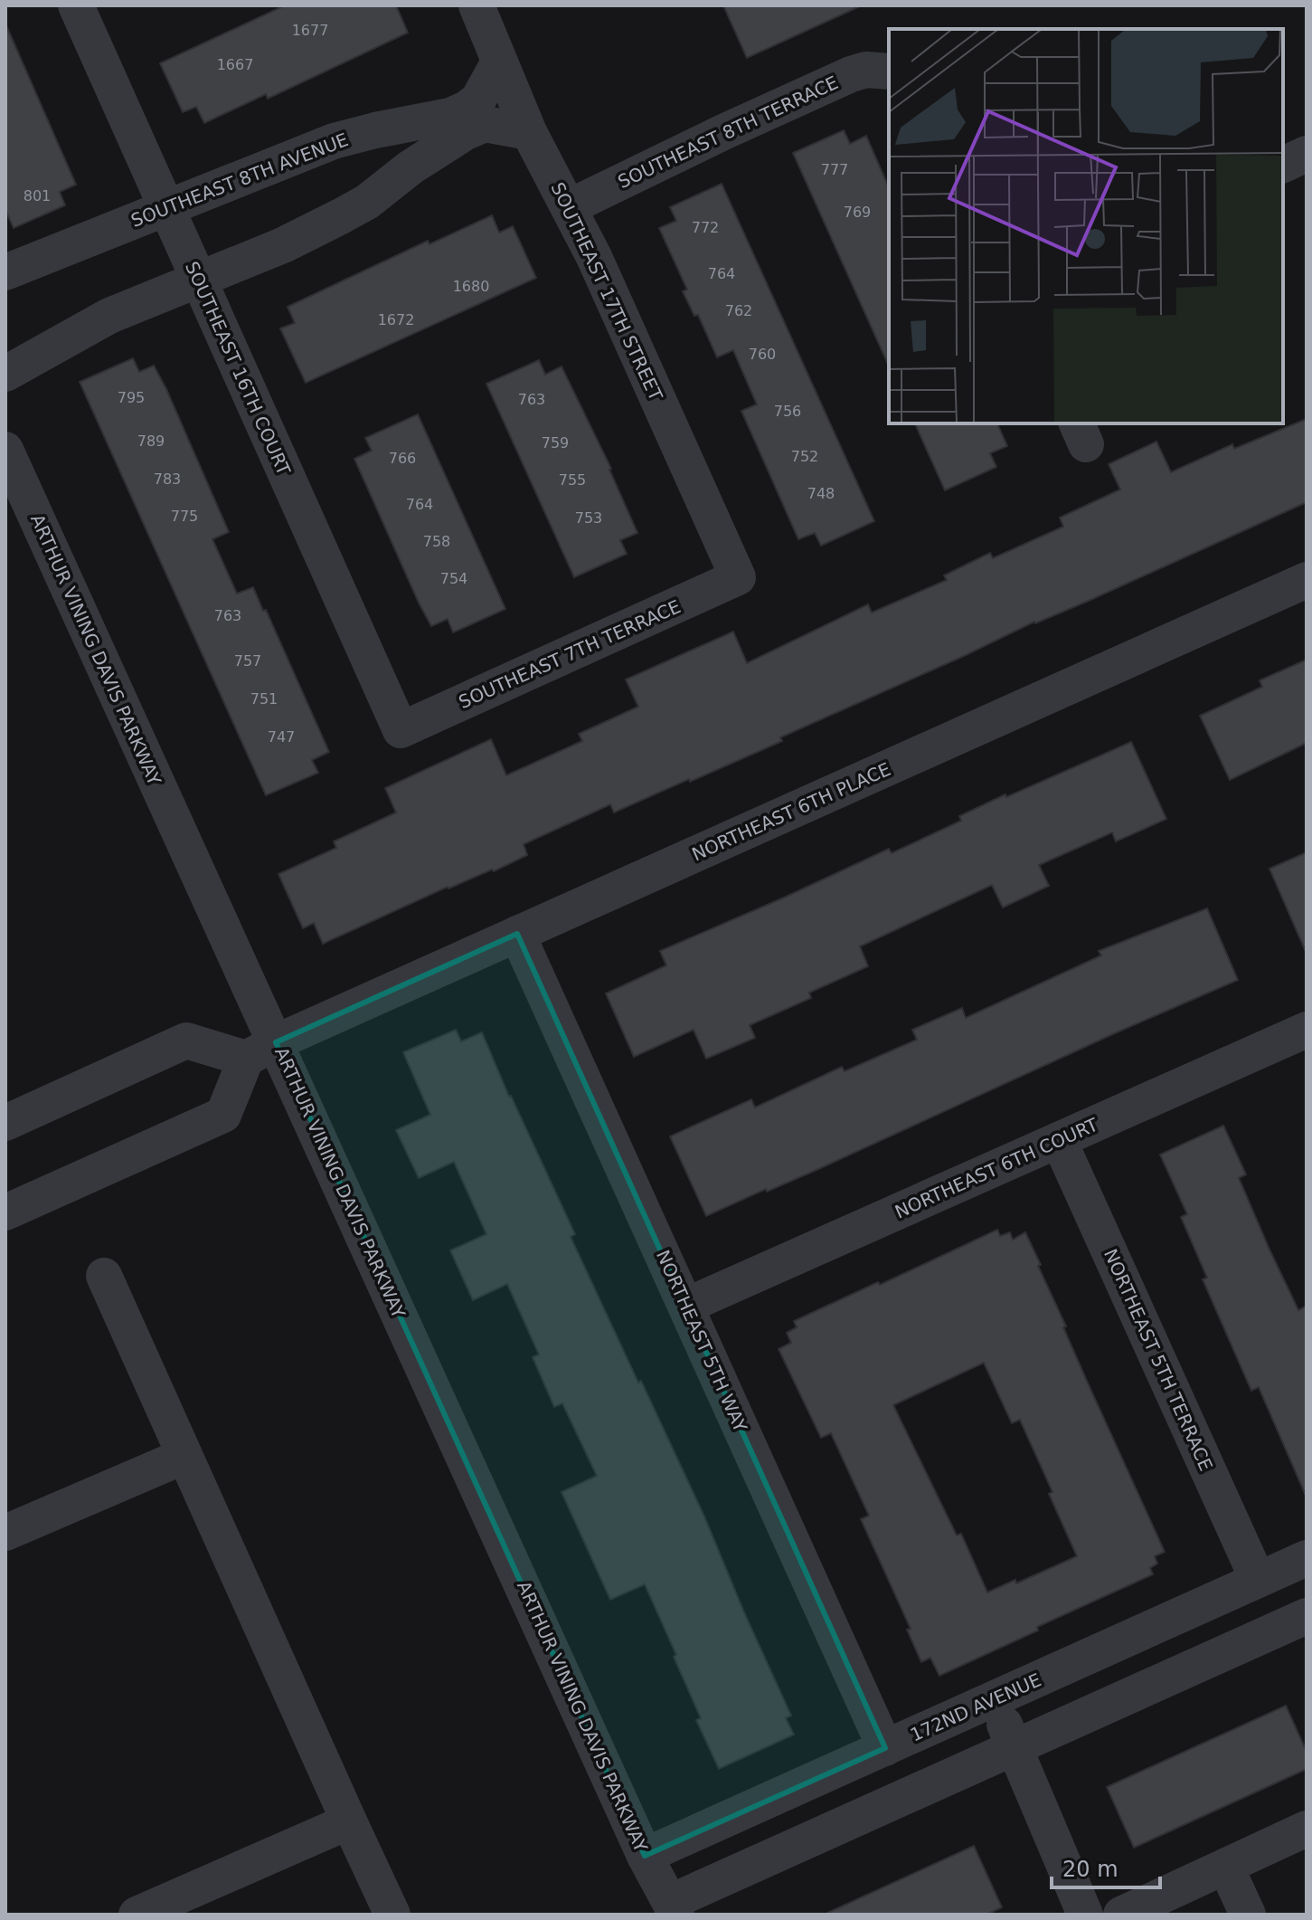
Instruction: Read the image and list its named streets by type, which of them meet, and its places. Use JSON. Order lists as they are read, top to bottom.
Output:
{
  "streets": {
    "street": [
      "SOUTHEAST 8TH TERRACE",
      "SOUTHEAST 8TH AVENUE",
      "SOUTHEAST 17TH STREET",
      "SOUTHEAST 16TH COURT",
      "ARTHUR VINING DAVIS PARKWAY",
      "SOUTHEAST 7TH TERRACE",
      "NORTHEAST 6TH PLACE",
      "NORTHEAST 6TH COURT",
      "NORTHEAST 5TH WAY",
      "NORTHEAST 5TH TERRACE",
      "172ND AVENUE"
    ]
  },
  "crossings": [
    ["SOUTHEAST 8TH TERRACE", "SOUTHEAST 17TH STREET"],
    ["SOUTHEAST 8TH AVENUE", "SOUTHEAST 17TH STREET"],
    ["SOUTHEAST 8TH AVENUE", "SOUTHEAST 16TH COURT"],
    ["SOUTHEAST 17TH STREET", "SOUTHEAST 7TH TERRACE"],
    ["SOUTHEAST 16TH COURT", "SOUTHEAST 7TH TERRACE"],
    ["ARTHUR VINING DAVIS PARKWAY", "NORTHEAST 6TH PLACE"],
    ["ARTHUR VINING DAVIS PARKWAY", "172ND AVENUE"],
    ["NORTHEAST 6TH PLACE", "NORTHEAST 5TH WAY"],
    ["NORTHEAST 6TH COURT", "NORTHEAST 5TH WAY"],
    ["NORTHEAST 6TH COURT", "NORTHEAST 5TH TERRACE"],
    ["NORTHEAST 5TH WAY", "172ND AVENUE"],
    ["NORTHEAST 5TH TERRACE", "172ND AVENUE"]
  ],
  "house_numbers": [
    "1677",
    "1667",
    "777",
    "801",
    "769",
    "772",
    "764",
    "1680",
    "762",
    "1672",
    "760",
    "795",
    "763",
    "756",
    "789",
    "759",
    "752",
    "766",
    "783",
    "755",
    "748",
    "764",
    "775",
    "753",
    "758",
    "754",
    "763",
    "757",
    "751",
    "747"
  ],
  "scale_bar": "20 m"
}
